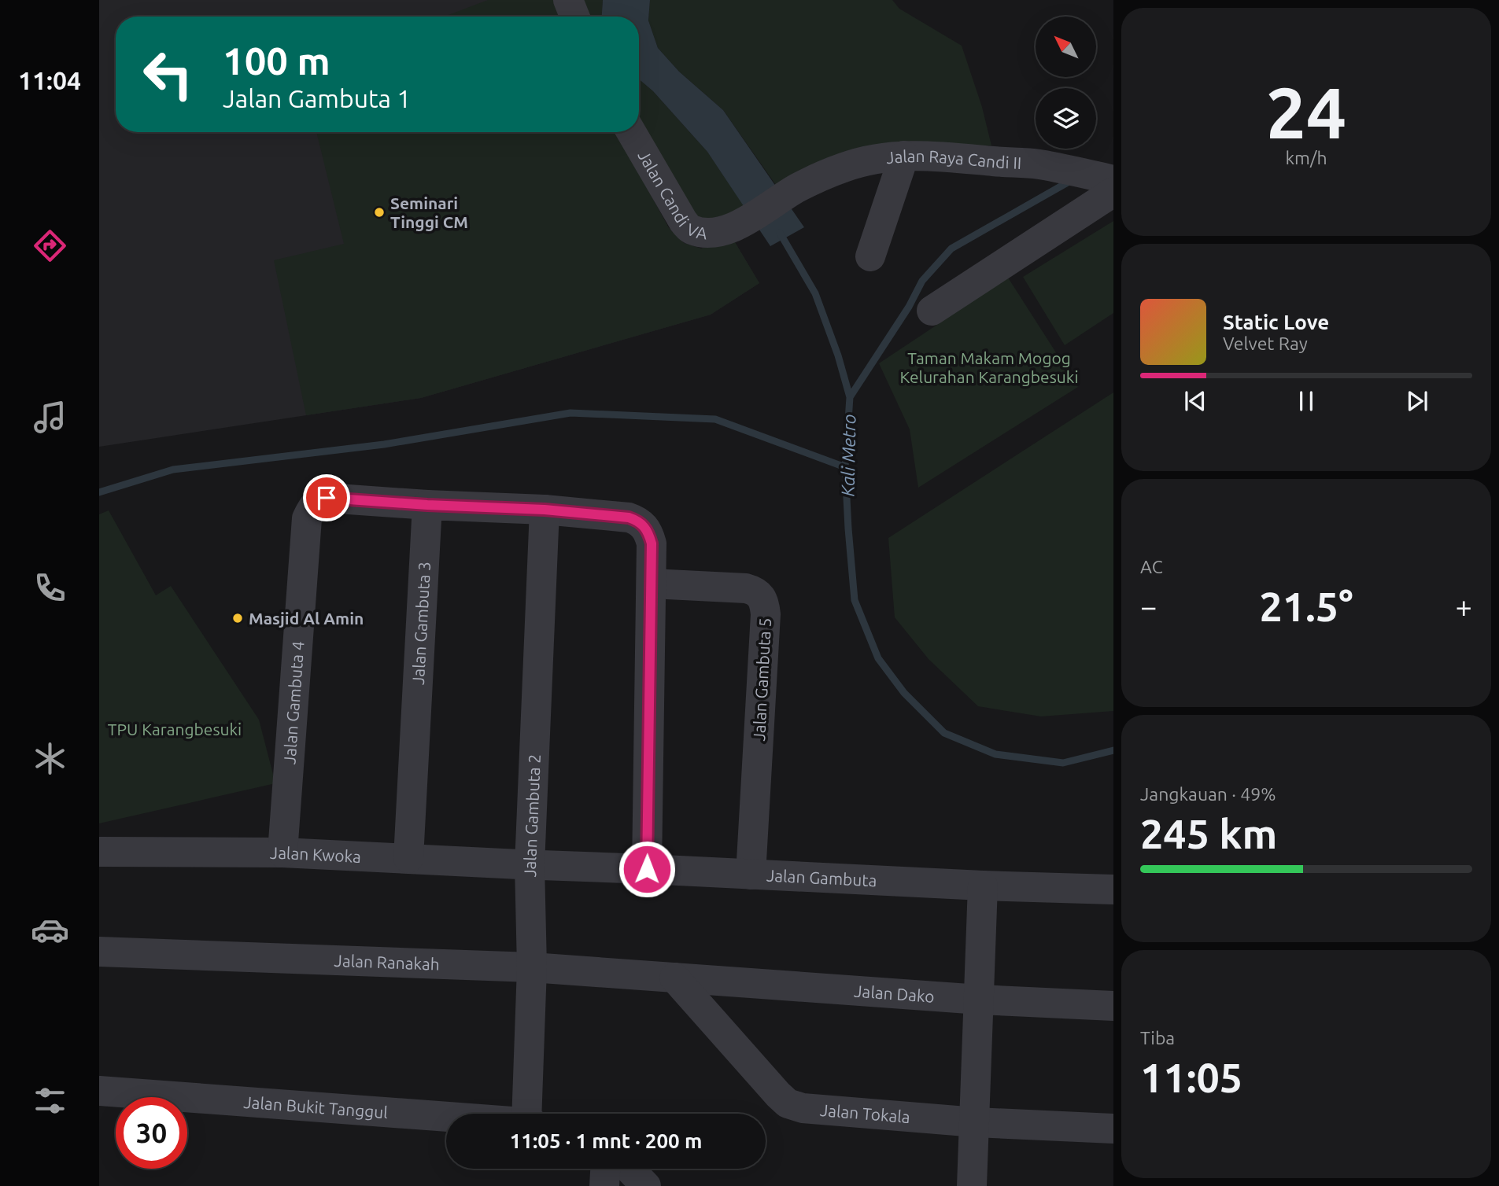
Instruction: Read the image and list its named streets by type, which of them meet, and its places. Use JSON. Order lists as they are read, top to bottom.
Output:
{
  "streets": {
    "street": [
      "Jalan Raya Candi II",
      "Jalan Candi VA",
      "Jalan Gambuta 3",
      "Jalan Gambuta 5",
      "Jalan Gambuta 4",
      "Jalan Gambuta 2",
      "Jalan Kwoka",
      "Jalan Gambuta",
      "Jalan Ranakah",
      "Jalan Dako",
      "Jalan Bukit Tanggul",
      "Jalan Tokala"
    ]
  },
  "crossings": [
    ["Jalan Raya Candi II", "Jalan Candi VA"],
    ["Jalan Gambuta 3", "Jalan Gambuta 4"],
    ["Jalan Gambuta 3", "Jalan Kwoka"],
    ["Jalan Gambuta 5", "Jalan Gambuta"],
    ["Jalan Gambuta 4", "Jalan Kwoka"],
    ["Jalan Gambuta 2", "Jalan Kwoka"],
    ["Jalan Gambuta 2", "Jalan Gambuta"],
    ["Jalan Gambuta 2", "Jalan Ranakah"],
    ["Jalan Kwoka", "Jalan Gambuta"],
    ["Jalan Ranakah", "Jalan Dako"],
    ["Jalan Ranakah", "Jalan Tokala"],
    ["Jalan Dako", "Jalan Tokala"]
  ],
  "water": ["Kali Metro"],
  "parks": ["Taman Makam Mogog Kelurahan Karangbesuki", "TPU Karangbesuki"],
  "places": ["Seminari Tinggi CM", "Masjid Al Amin"],
  "north": "top left",
  "page": {
    "tabs": "11:04",
    "tile": [
      ["24", "km/h"],
      "AC",
      ["Jangkauan · 49%", "245 km"],
      ["Tiba", "11:05"]
    ],
    "turn": ["100 m", "Jalan Gambuta 1"],
    "song": ["Static Love", "Velvet Ray"],
    "heat": ["−", "21.5°", "+"],
    "limit": "30",
    "trip": "11:05 · 1 mnt · 200 m"
  }
}
